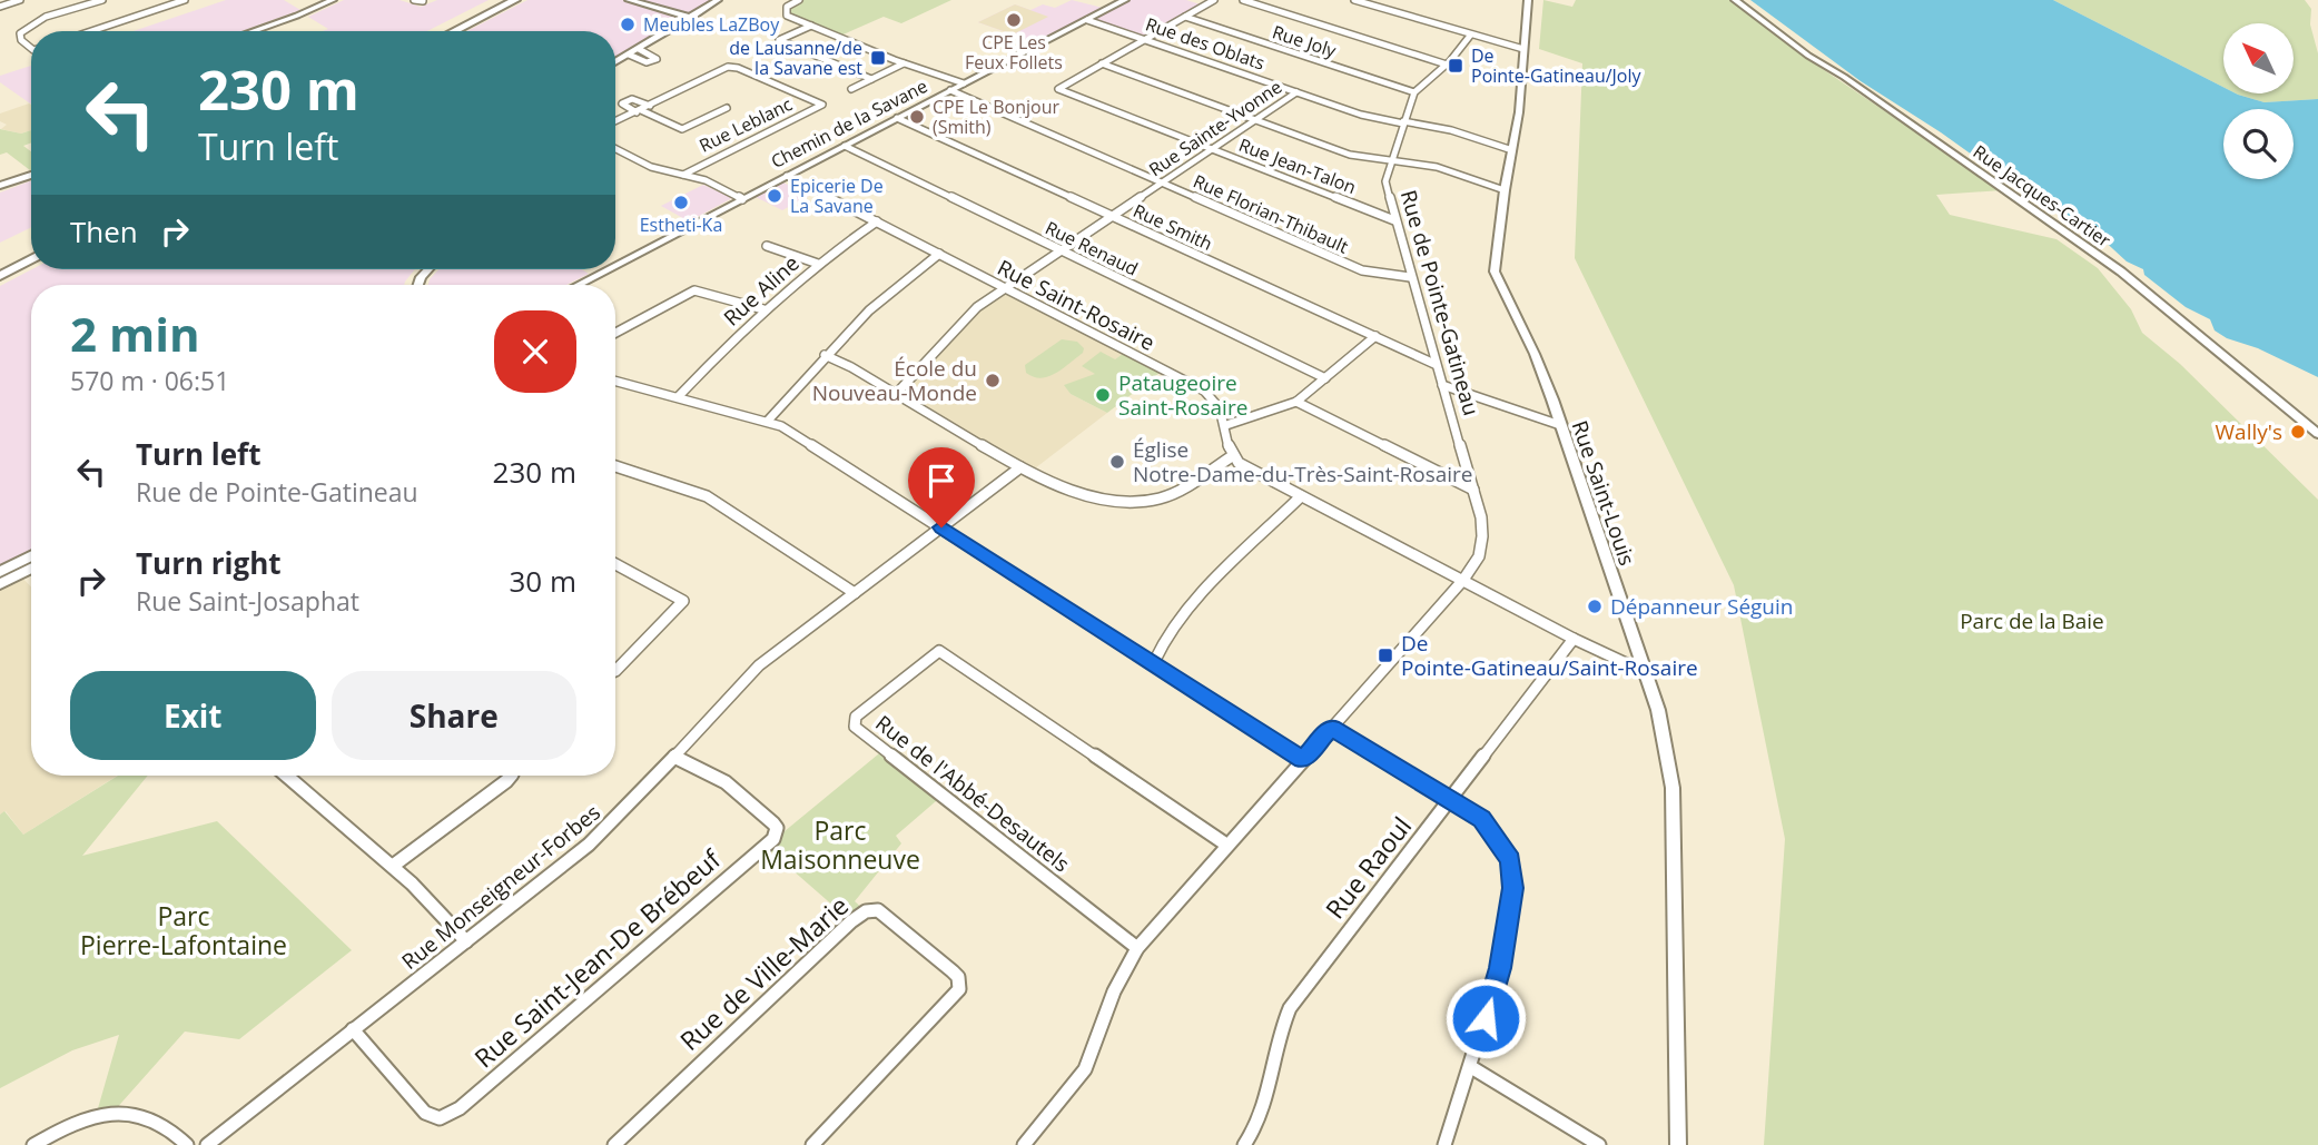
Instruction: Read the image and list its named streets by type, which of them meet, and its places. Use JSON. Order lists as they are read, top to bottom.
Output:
{
  "streets": {
    "street": [
      "Rue Joly",
      "Rue des Oblats",
      "Chemin de la Savane",
      "Rue Leblanc",
      "Rue Sainte-Yvonne",
      "Rue Jean-Talon",
      "Rue Jacques-Cartier",
      "Rue Florian-Thibault",
      "Rue Smith",
      "Rue Renaud",
      "Rue Aline",
      "Rue de Pointe-Gatineau",
      "Rue Saint-Rosaire",
      "Rue Saint-Louis",
      "Rue de l'Abbé-Desautels",
      "Rue Raoul",
      "Rue Monseigneur-Forbes",
      "Rue Saint-Jean-De Brébeuf",
      "Rue de Ville-Marie"
    ]
  },
  "crossings": [
    ["Rue Joly", "Rue de Pointe-Gatineau"],
    ["Rue des Oblats", "Chemin de la Savane"],
    ["Rue des Oblats", "Rue Sainte-Yvonne"],
    ["Rue des Oblats", "Rue de Pointe-Gatineau"],
    ["Rue des Oblats", "Rue Saint-Louis"],
    ["Chemin de la Savane", "Rue Florian-Thibault"],
    ["Chemin de la Savane", "Rue Smith"],
    ["Chemin de la Savane", "Rue Renaud"],
    ["Chemin de la Savane", "Rue Saint-Rosaire"],
    ["Rue Sainte-Yvonne", "Rue Jean-Talon"],
    ["Rue Sainte-Yvonne", "Rue Florian-Thibault"],
    ["Rue Sainte-Yvonne", "Rue Smith"],
    ["Rue Sainte-Yvonne", "Rue Renaud"],
    ["Rue Sainte-Yvonne", "Rue Saint-Rosaire"],
    ["Rue Jean-Talon", "Rue de Pointe-Gatineau"],
    ["Rue Florian-Thibault", "Rue de Pointe-Gatineau"],
    ["Rue Smith", "Rue de Pointe-Gatineau"],
    ["Rue Aline", "Rue Saint-Rosaire"],
    ["Rue de Pointe-Gatineau", "Rue de l'Abbé-Desautels"],
    ["Rue Monseigneur-Forbes", "Rue Saint-Jean-De Brébeuf"]
  ],
  "parks": ["Parc de la Baie", "Parc Maisonneuve", "Parc Pierre-Lafontaine"],
  "places": {
    "other": [
      "CPE Les Feux Follets",
      "Meubles LaZBoy",
      "CPE Le Bonjour (Smith)",
      "Epicerie De La Savane",
      "Estheti-Ka",
      "École du Nouveau-Monde",
      "Pataugeoire Saint-Rosaire",
      "Wally's",
      "Église Notre-Dame-du-Très-Saint-Rosaire",
      "Dépanneur Séguin"
    ],
    "transit": ["de Lausanne/de la Savane est", "De Pointe-Gatineau/Joly", "De Pointe-Gatineau/Saint-Rosaire"]
  },
  "north": "top left",
  "page": {
    "turn": ["230 m", "Turn left"],
    "then": "Then",
    "heading": ["2 min", "570 m · 06:51"],
    "list": [
      {
        "name": "Turn left",
        "note": "Rue de Pointe-Gatineau",
        "value": "230 m"
      },
      {
        "name": "Turn right",
        "note": "Rue Saint-Josaphat",
        "value": "30 m"
      }
    ],
    "buttons": ["Exit", "Share"]
  }
}
